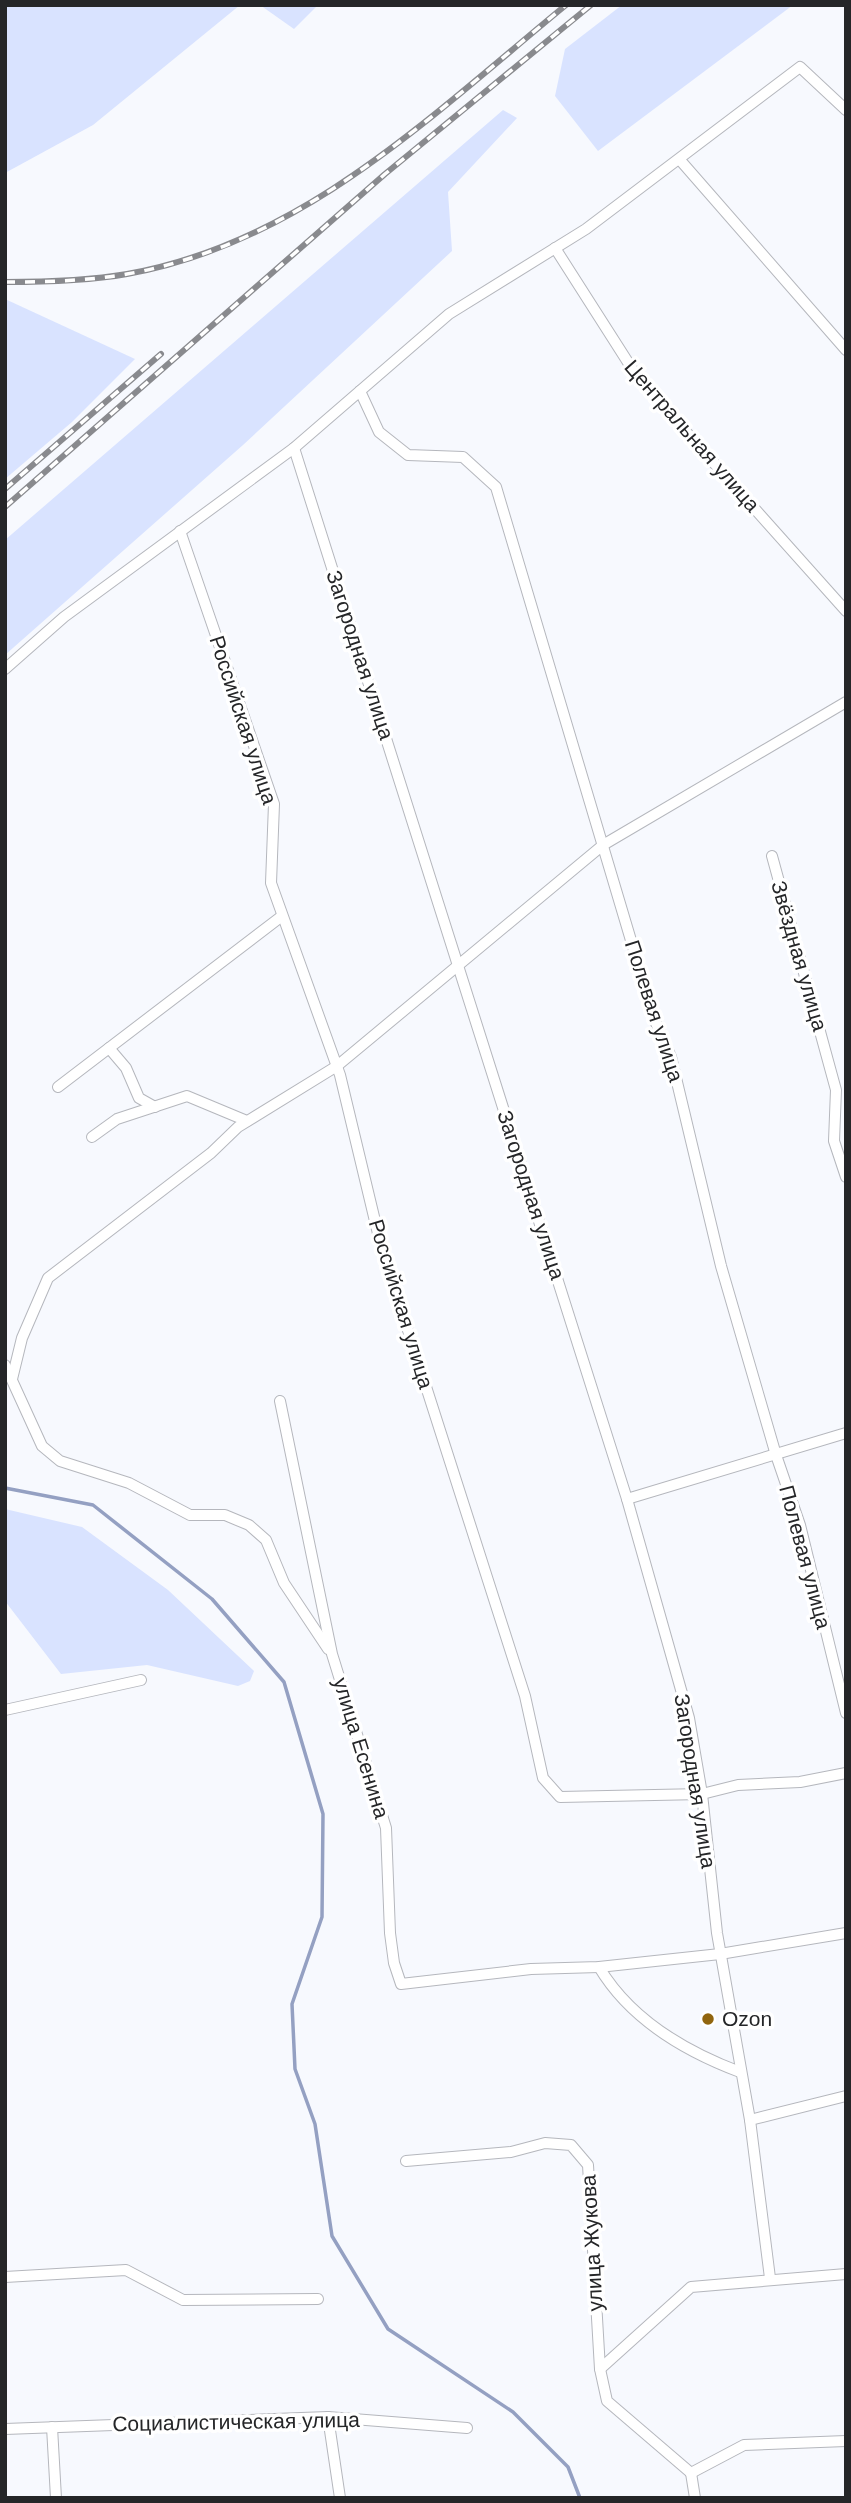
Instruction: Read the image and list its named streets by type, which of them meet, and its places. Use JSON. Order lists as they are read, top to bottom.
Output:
{
  "streets": {
    "street": [
      "Центральная улица",
      "Загородная улица",
      "Российская улица",
      "Звёздная улица",
      "Полевая улица",
      "улица Есенина",
      "улица Жукова",
      "Социалистическая улица"
    ]
  },
  "crossings": [
    ["Загородная улица", "Российская улица"],
    ["Загородная улица", "улица Есенина"]
  ],
  "places": ["Ozon"]
}
